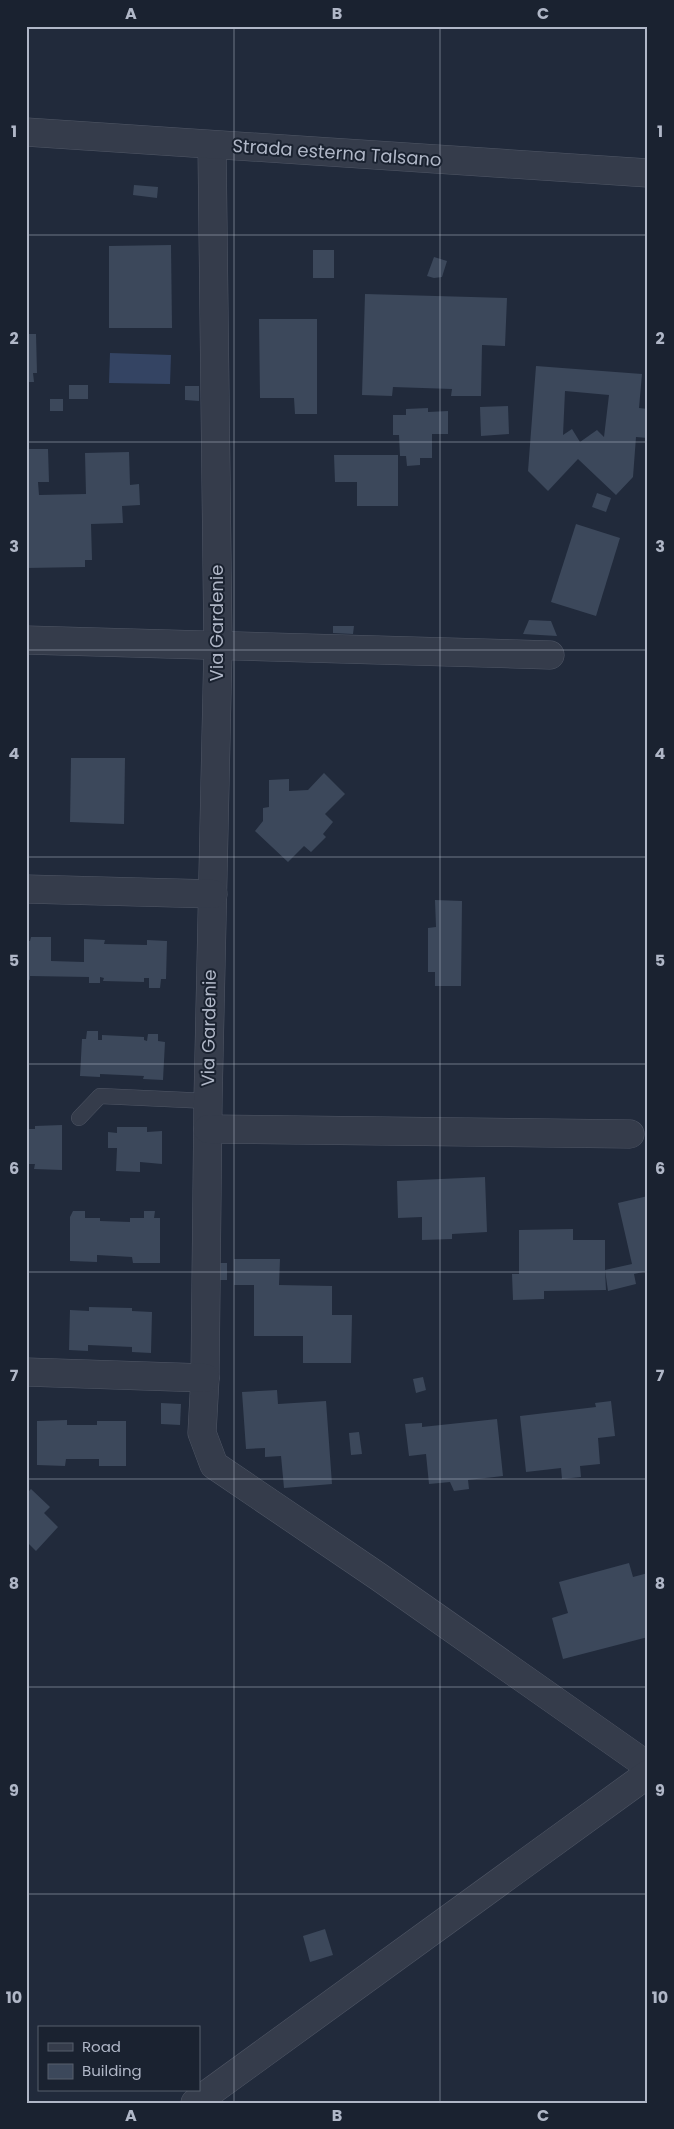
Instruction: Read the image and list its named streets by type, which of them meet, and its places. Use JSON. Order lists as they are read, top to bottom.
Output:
{
  "streets": {
    "street": ["Strada esterna Talsano", "Via Gardenie"]
  },
  "crossings": [
    ["Strada esterna Talsano", "Via Gardenie"]
  ],
  "legend": ["Road", "Building"],
  "grid": {
    "columns": ["A", "B", "C"],
    "rows": [
      "1",
      "2",
      "3",
      "4",
      "5",
      "6",
      "7",
      "8",
      "9",
      "10"
    ]
  }
}
